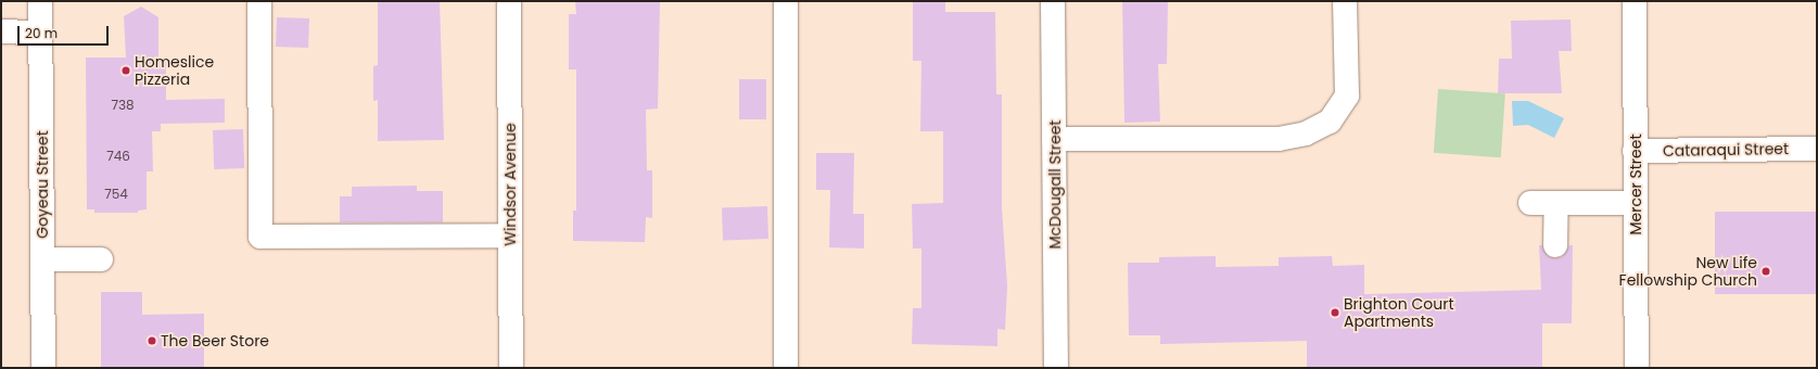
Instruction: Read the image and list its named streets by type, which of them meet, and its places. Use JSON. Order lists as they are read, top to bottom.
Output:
{
  "streets": {
    "street": [
      "Cataraqui Street",
      "Goyeau Street",
      "Windsor Avenue",
      "McDougall Street",
      "Mercer Street"
    ]
  },
  "crossings": [
    ["Cataraqui Street", "Mercer Street"]
  ],
  "places": [
    "Homeslice Pizzeria",
    "New Life Fellowship Church",
    "Brighton Court Apartments",
    "The Beer Store"
  ],
  "house_numbers": ["738", "746", "754"],
  "scale_bar": "20 m"
}
